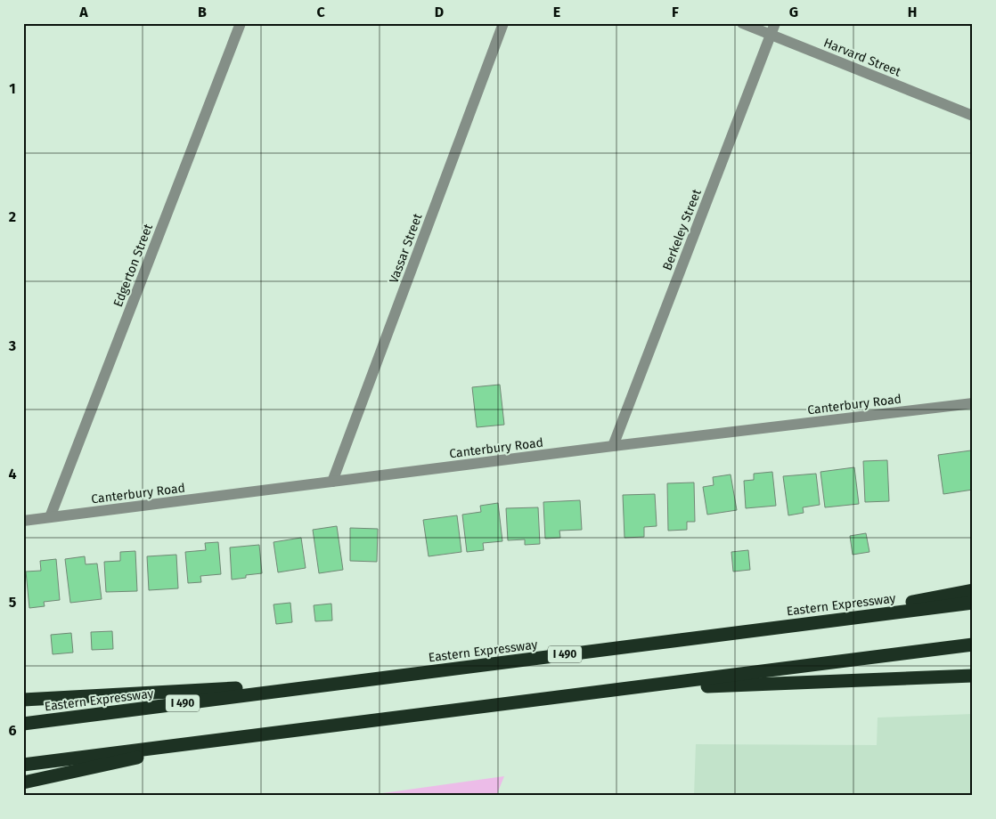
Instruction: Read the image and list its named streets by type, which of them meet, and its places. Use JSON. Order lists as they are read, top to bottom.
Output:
{
  "streets": {
    "highway": ["Eastern Expressway", "I 490"],
    "street": [
      "Harvard Street",
      "Berkeley Street",
      "Vassar Street",
      "Edgerton Street",
      "Canterbury Road"
    ]
  },
  "crossings": [
    ["Harvard Street", "Berkeley Street"],
    ["Berkeley Street", "Canterbury Road"],
    ["Vassar Street", "Canterbury Road"],
    ["Edgerton Street", "Canterbury Road"]
  ],
  "grid": {
    "columns": [
      "A",
      "B",
      "C",
      "D",
      "E",
      "F",
      "G",
      "H"
    ],
    "rows": [
      "1",
      "2",
      "3",
      "4",
      "5",
      "6"
    ]
  }
}
